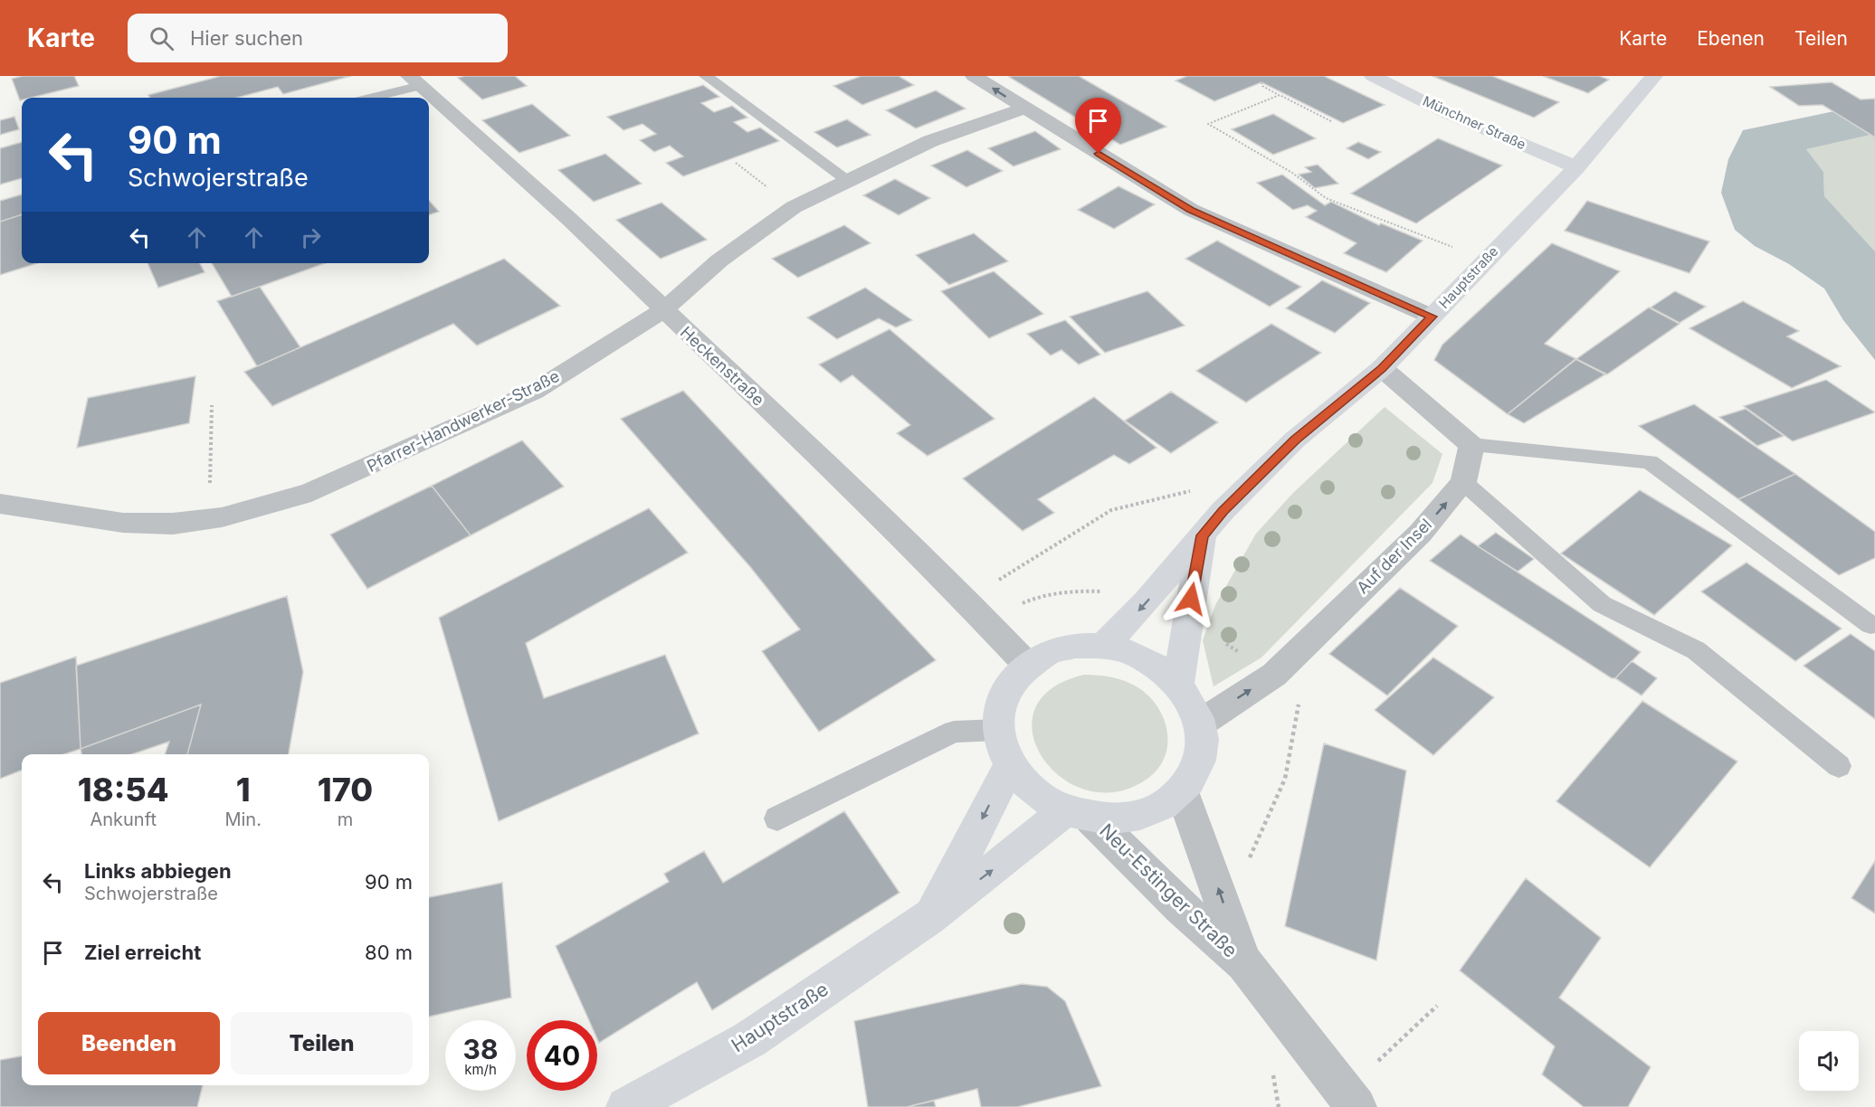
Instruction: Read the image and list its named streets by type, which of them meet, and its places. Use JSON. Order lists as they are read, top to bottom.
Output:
{
  "streets": {
    "street": [
      "Münchner Straße",
      "Hauptstraße",
      "Heckenstraße",
      "Pfarrer-Handwerker-Straße",
      "Auf der Insel",
      "Neu-Estinger Straße"
    ]
  },
  "crossings": [
    ["Münchner Straße", "Hauptstraße"],
    ["Hauptstraße", "Heckenstraße"],
    ["Hauptstraße", "Auf der Insel"],
    ["Hauptstraße", "Neu-Estinger Straße"],
    ["Heckenstraße", "Pfarrer-Handwerker-Straße"],
    ["Heckenstraße", "Auf der Insel"],
    ["Heckenstraße", "Neu-Estinger Straße"],
    ["Auf der Insel", "Neu-Estinger Straße"]
  ],
  "one_way": ["Auf der Insel"],
  "page": {
    "header": "Karte",
    "search": "Hier suchen",
    "nav": ["Karte", "Ebenen", "Teilen"],
    "turn": ["90 m", "Schwojerstraße"],
    "eta": [
      "18:54",
      "Ankunft",
      "1",
      "Min.",
      "170",
      "m"
    ],
    "list": [
      {
        "name": "Links abbiegen",
        "note": "Schwojerstraße",
        "value": "90 m"
      },
      {
        "name": "Ziel erreicht",
        "value": "80 m"
      }
    ],
    "buttons": ["Beenden", "Teilen"],
    "speed": "38 km/h",
    "limit": "40"
  }
}
